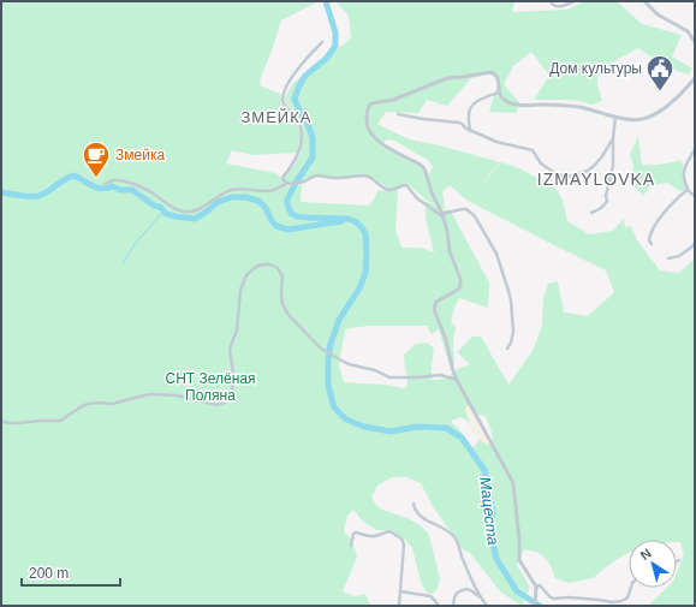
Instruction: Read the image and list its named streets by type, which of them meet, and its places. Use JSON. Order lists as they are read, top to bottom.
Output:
{
  "districts": ["ЗМЕЙКА", "IZMAYLOVKA"],
  "water": ["Мацеста"],
  "parks": ["СНТ Зелёная Поляна"],
  "places": {
    "public building": ["Дом культуры"],
    "cafe": ["Змейка"]
  },
  "scale_bar": "200 m",
  "north": "top left"
}
